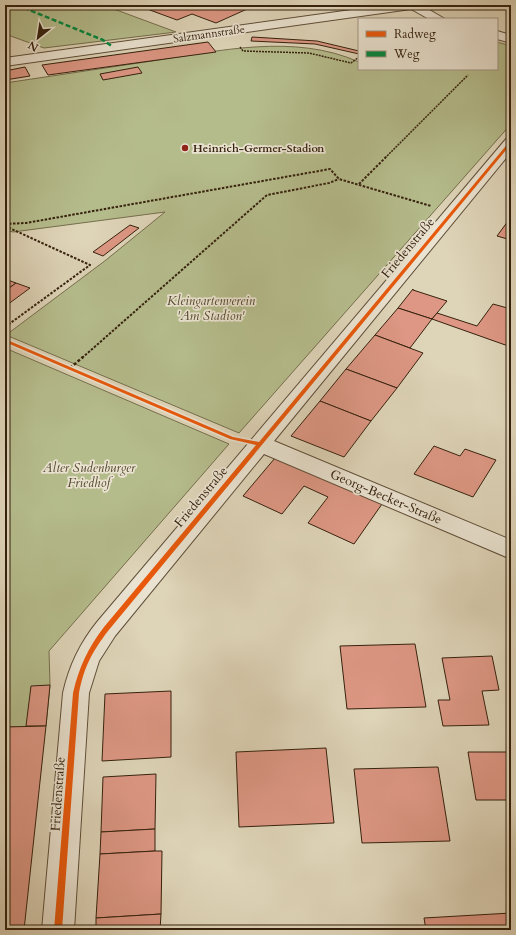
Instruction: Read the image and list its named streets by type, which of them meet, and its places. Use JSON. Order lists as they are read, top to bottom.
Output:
{
  "streets": {
    "street": ["Salzmannstraße", "Friedenstraße", "Georg-Becker-Straße"]
  },
  "crossings": [
    ["Friedenstraße", "Georg-Becker-Straße"]
  ],
  "parks": ["Kleingartenverein 'Am Stadion'", "Alter Sudenburger Friedhof"],
  "places": ["Heinrich-Germer-Stadion"],
  "legend": ["Radweg", "Weg"],
  "north": "bottom left"
}
